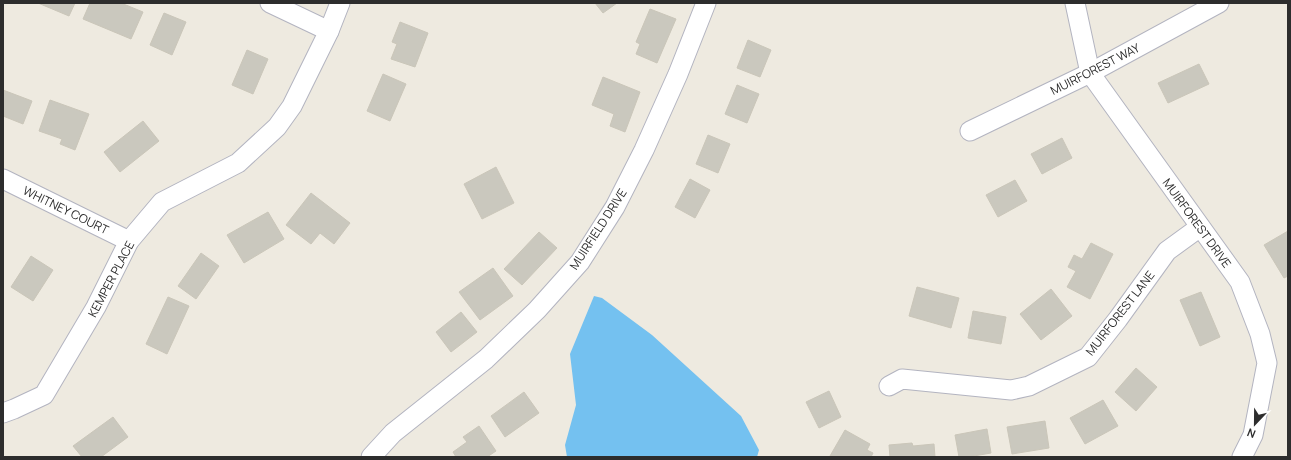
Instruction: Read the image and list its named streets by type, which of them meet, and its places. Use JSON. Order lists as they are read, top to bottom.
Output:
{
  "streets": {
    "street": [
      "MUIRFOREST WAY",
      "WHITNEY COURT",
      "MUIRFOREST DRIVE",
      "MUIRFIELD DRIVE",
      "KEMPER PLACE",
      "MUIRFOREST LANE"
    ]
  },
  "crossings": [
    ["MUIRFOREST WAY", "MUIRFOREST DRIVE"],
    ["WHITNEY COURT", "KEMPER PLACE"],
    ["MUIRFOREST DRIVE", "MUIRFOREST LANE"]
  ],
  "north": "bottom"
}
